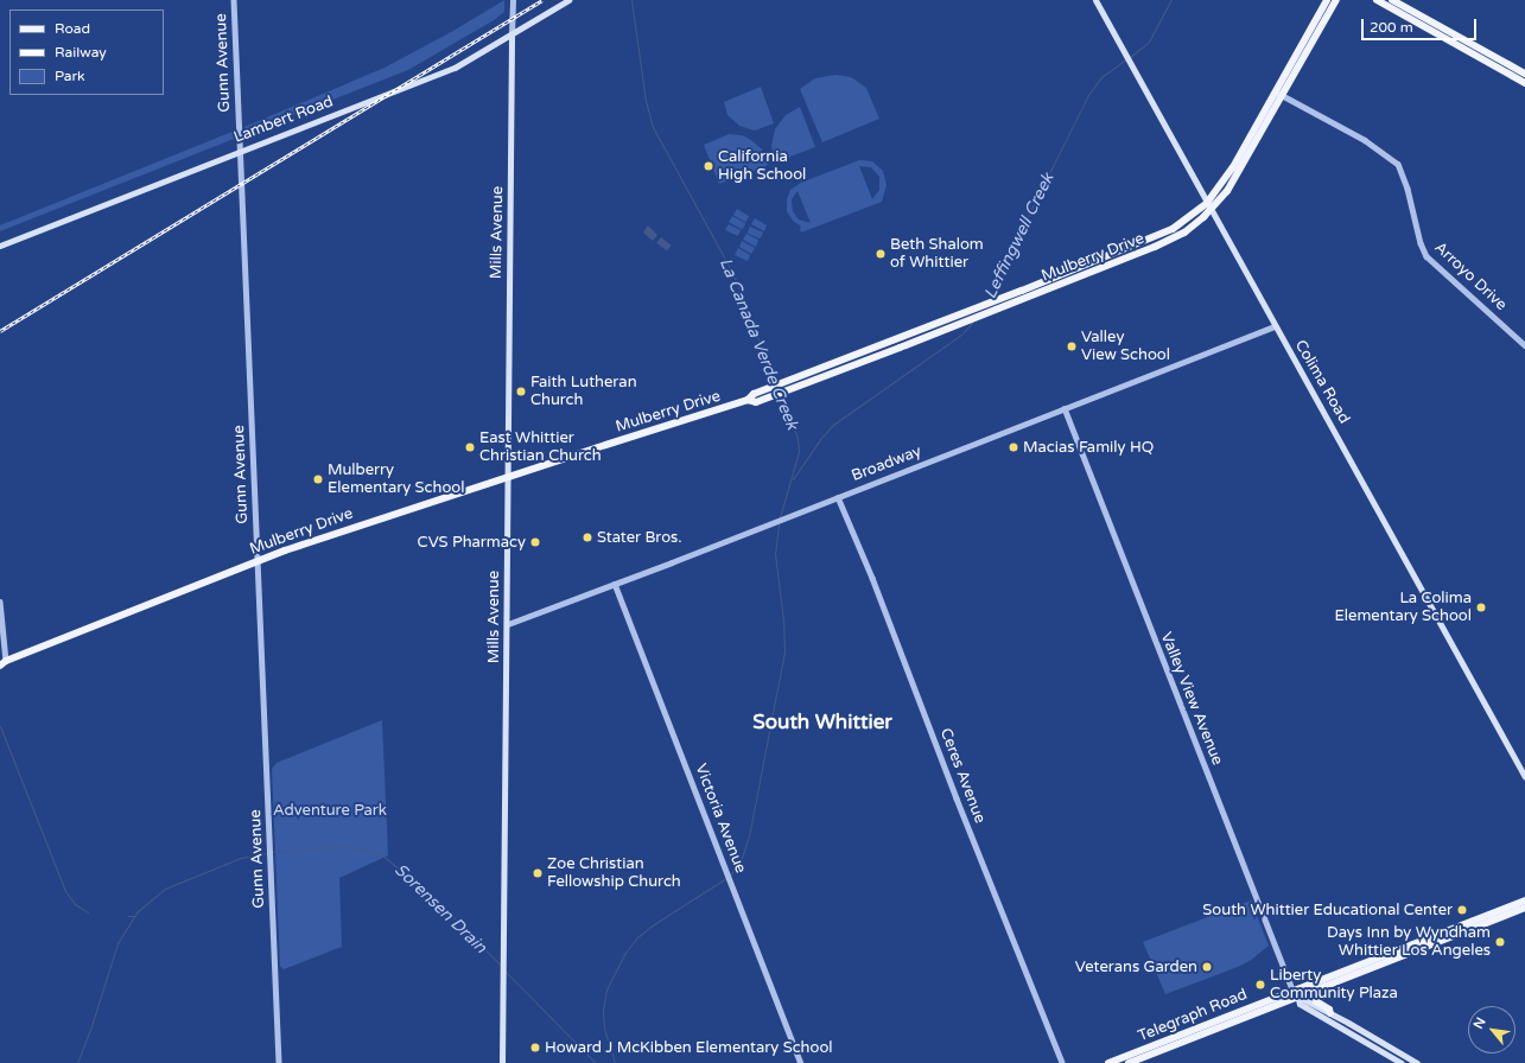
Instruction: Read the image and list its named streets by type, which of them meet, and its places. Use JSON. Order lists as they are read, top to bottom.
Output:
{
  "streets": {
    "main road": [
      "Lambert Road",
      "Mills Avenue",
      "Mulberry Drive",
      "Colima Road",
      "Valley View Avenue",
      "Telegraph Road"
    ],
    "street": [
      "Gunn Avenue",
      "Arroyo Drive",
      "Broadway",
      "Ceres Avenue",
      "Victoria Avenue"
    ]
  },
  "crossings": [
    ["Gunn Avenue", "Lambert Road"],
    ["Gunn Avenue", "Mulberry Drive"],
    ["Lambert Road", "Mills Avenue"],
    ["Mills Avenue", "Mulberry Drive"],
    ["Mills Avenue", "Broadway"],
    ["Mulberry Drive", "Arroyo Drive"],
    ["Mulberry Drive", "Colima Road"],
    ["Colima Road", "Broadway"],
    ["Broadway", "Valley View Avenue"],
    ["Broadway", "Ceres Avenue"],
    ["Broadway", "Victoria Avenue"],
    ["Valley View Avenue", "Telegraph Road"]
  ],
  "districts": ["South Whittier"],
  "water": ["Leffingwell Creek", "La Canada Verde Creek", "Sorensen Drain"],
  "parks": ["Adventure Park"],
  "places": [
    "California High School",
    "Beth Shalom of Whittier",
    "Valley View School",
    "Faith Lutheran Church",
    "East Whittier Christian Church",
    "Macias Family HQ",
    "Mulberry Elementary School",
    "Stater Bros.",
    "CVS Pharmacy",
    "La Colima Elementary School",
    "Zoe Christian Fellowship Church",
    "South Whittier Educational Center",
    "Days Inn by Wyndham Whittier Los Angeles",
    "Veterans Garden",
    "Liberty Community Plaza",
    "Howard J McKibben Elementary School"
  ],
  "legend": ["Road", "Railway", "Park"],
  "scale_bar": "200 m",
  "north": "top left"
}
